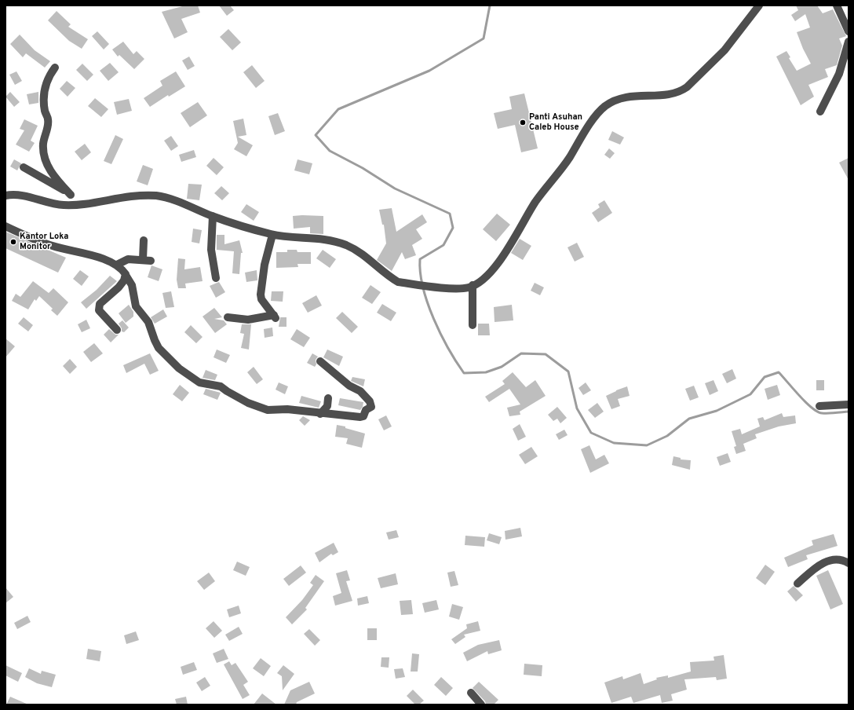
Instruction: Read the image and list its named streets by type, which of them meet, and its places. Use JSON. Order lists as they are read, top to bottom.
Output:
{
  "places": ["Panti Asuhan Caleb House", "Kantor Loka Monitor"]
}
